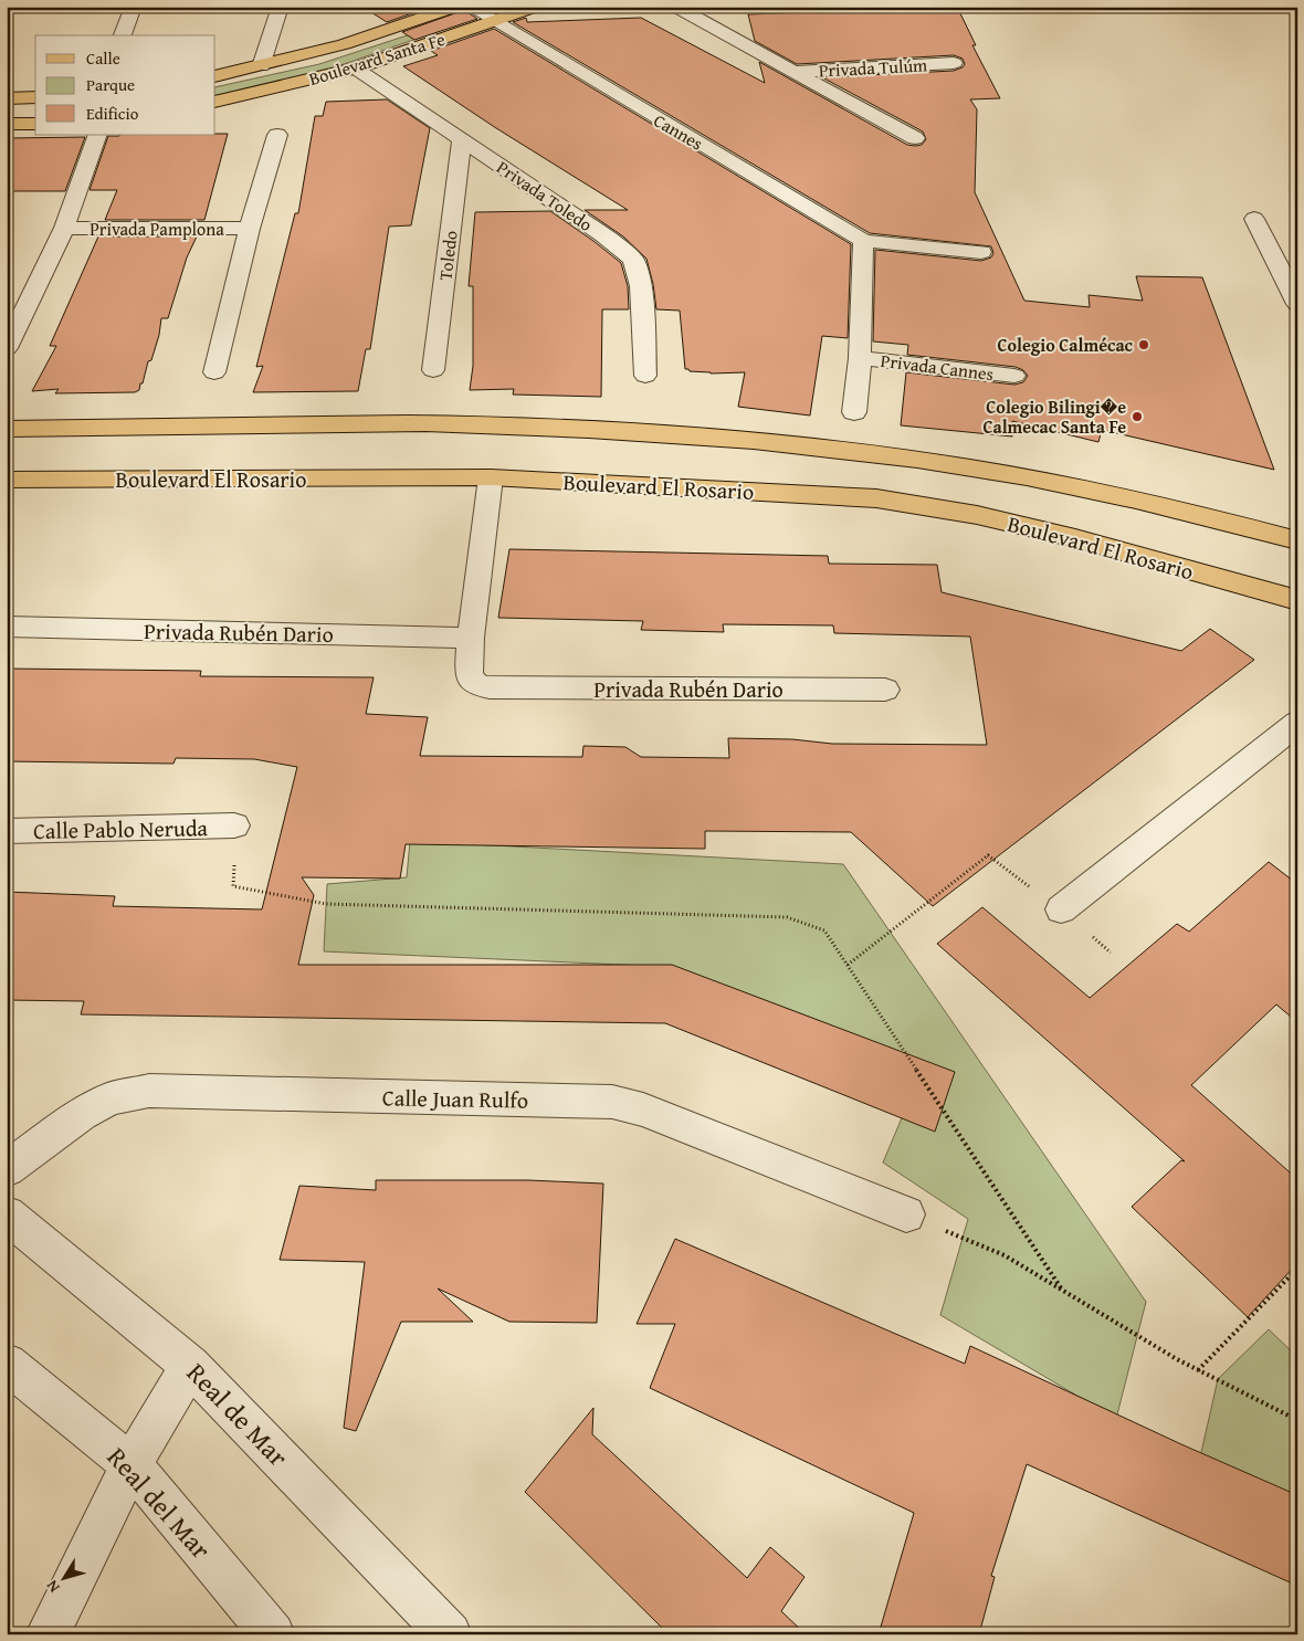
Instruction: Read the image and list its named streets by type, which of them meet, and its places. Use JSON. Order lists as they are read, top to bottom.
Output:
{
  "streets": {
    "main road": ["Boulevard Santa Fe", "Boulevard El Rosario"],
    "street": [
      "Privada Tulúm",
      "Cannes",
      "Privada Toledo",
      "Privada Pamplona",
      "Toledo",
      "Privada Cannes",
      "Privada Rubén Dario",
      "Calle Pablo Neruda",
      "Calle Juan Rulfo",
      "Real de Mar",
      "Real del Mar"
    ]
  },
  "crossings": [
    ["Boulevard Santa Fe", "Cannes"],
    ["Boulevard Santa Fe", "Privada Toledo"],
    ["Privada Toledo", "Toledo"],
    ["Boulevard El Rosario", "Privada Rubén Dario"]
  ],
  "places": ["Colegio Calmécac", "Colegio Bilingi�e Calmecac Santa Fe"],
  "legend": ["Calle", "Parque", "Edificio"],
  "north": "bottom left"
}
